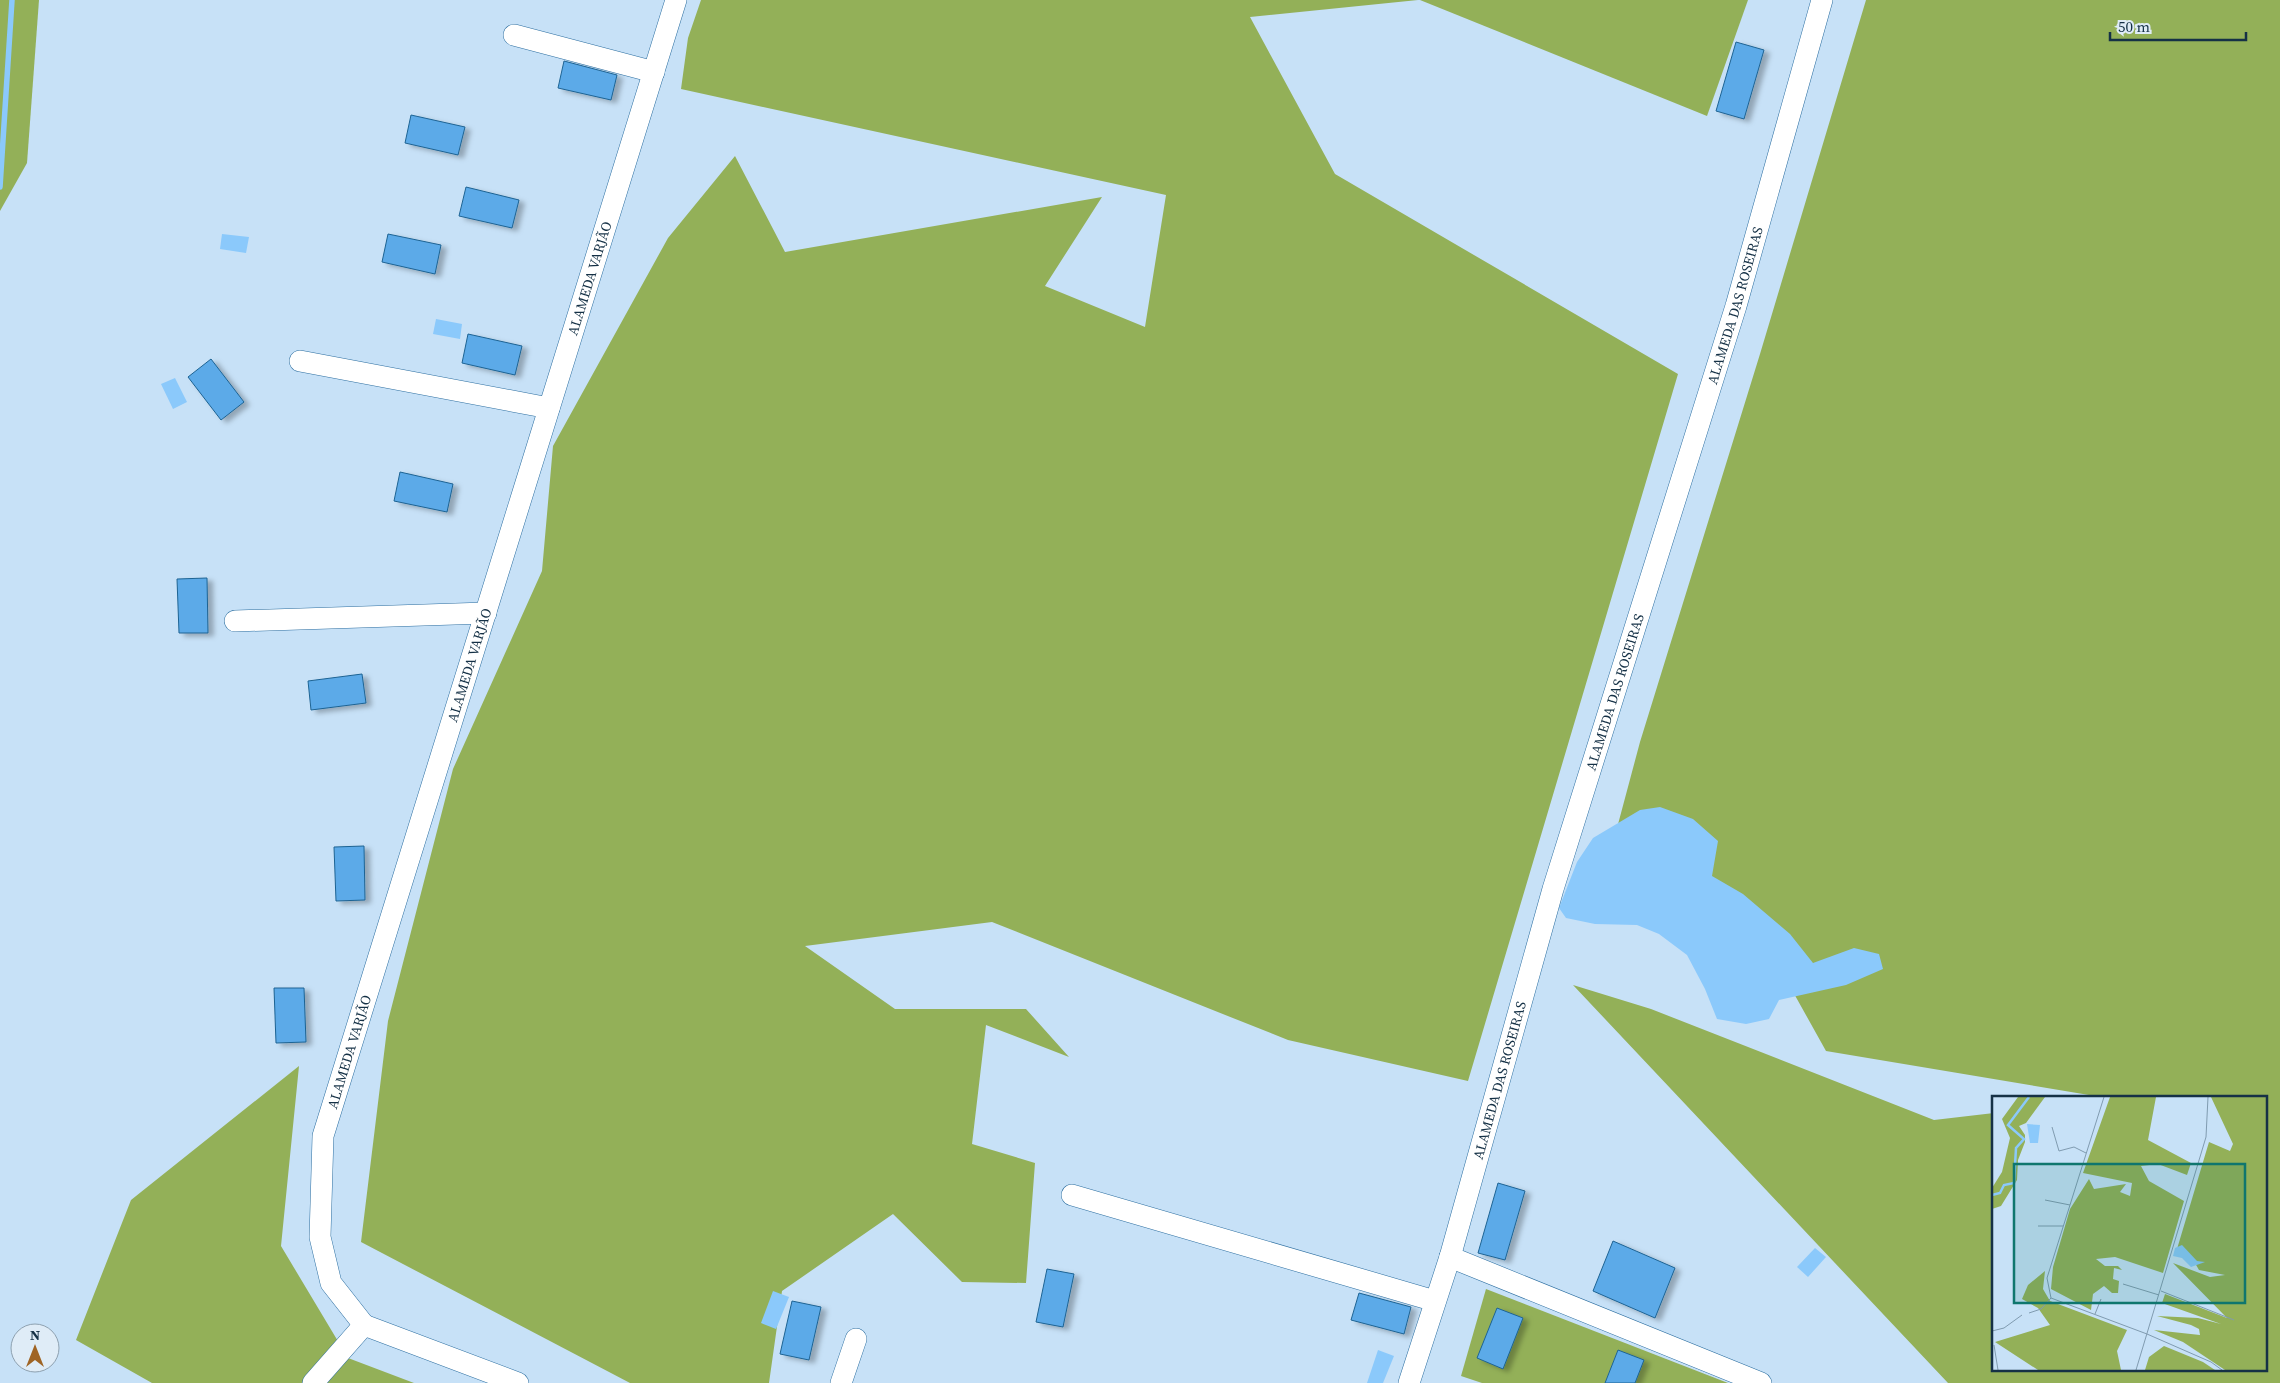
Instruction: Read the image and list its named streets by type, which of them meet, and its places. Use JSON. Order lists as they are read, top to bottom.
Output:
{
  "streets": {
    "street": ["ALAMEDA VARJÃO", "ALAMEDA DAS ROSEIRAS"]
  },
  "scale_bar": "50 m",
  "north": "top"
}
